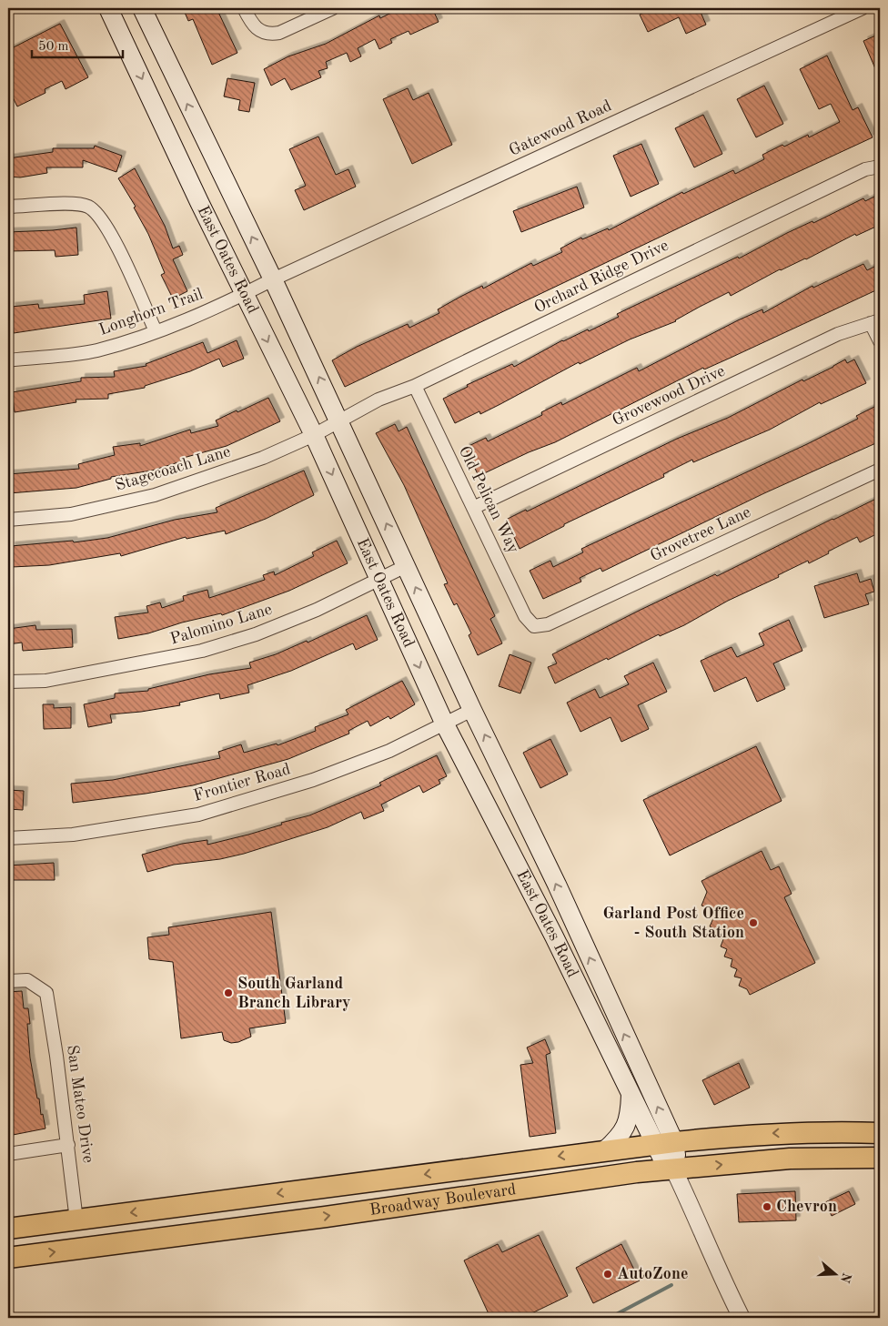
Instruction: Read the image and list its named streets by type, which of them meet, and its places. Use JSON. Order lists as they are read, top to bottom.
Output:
{
  "streets": {
    "main road": ["East Oates Road", "Broadway Boulevard"],
    "street": [
      "Gatewood Road",
      "Orchard Ridge Drive",
      "Longhorn Trail",
      "Grovewood Drive",
      "Stagecoach Lane",
      "Old Pelican Way",
      "Grovetree Lane",
      "Palomino Lane",
      "Frontier Road",
      "San Mateo Drive"
    ]
  },
  "crossings": [
    ["Gatewood Road", "East Oates Road"],
    ["Gatewood Road", "Longhorn Trail"],
    ["East Oates Road", "Orchard Ridge Drive"],
    ["East Oates Road", "Longhorn Trail"],
    ["East Oates Road", "Stagecoach Lane"],
    ["East Oates Road", "Palomino Lane"],
    ["East Oates Road", "Frontier Road"],
    ["East Oates Road", "Broadway Boulevard"],
    ["Orchard Ridge Drive", "Stagecoach Lane"],
    ["Orchard Ridge Drive", "Old Pelican Way"],
    ["Grovewood Drive", "Old Pelican Way"],
    ["Old Pelican Way", "Grovetree Lane"],
    ["San Mateo Drive", "Broadway Boulevard"]
  ],
  "places": [
    "Garland Post Office - South Station",
    "South Garland Branch Library",
    "Chevron",
    "AutoZone"
  ],
  "scale_bar": "50 m",
  "north": "right"
}
